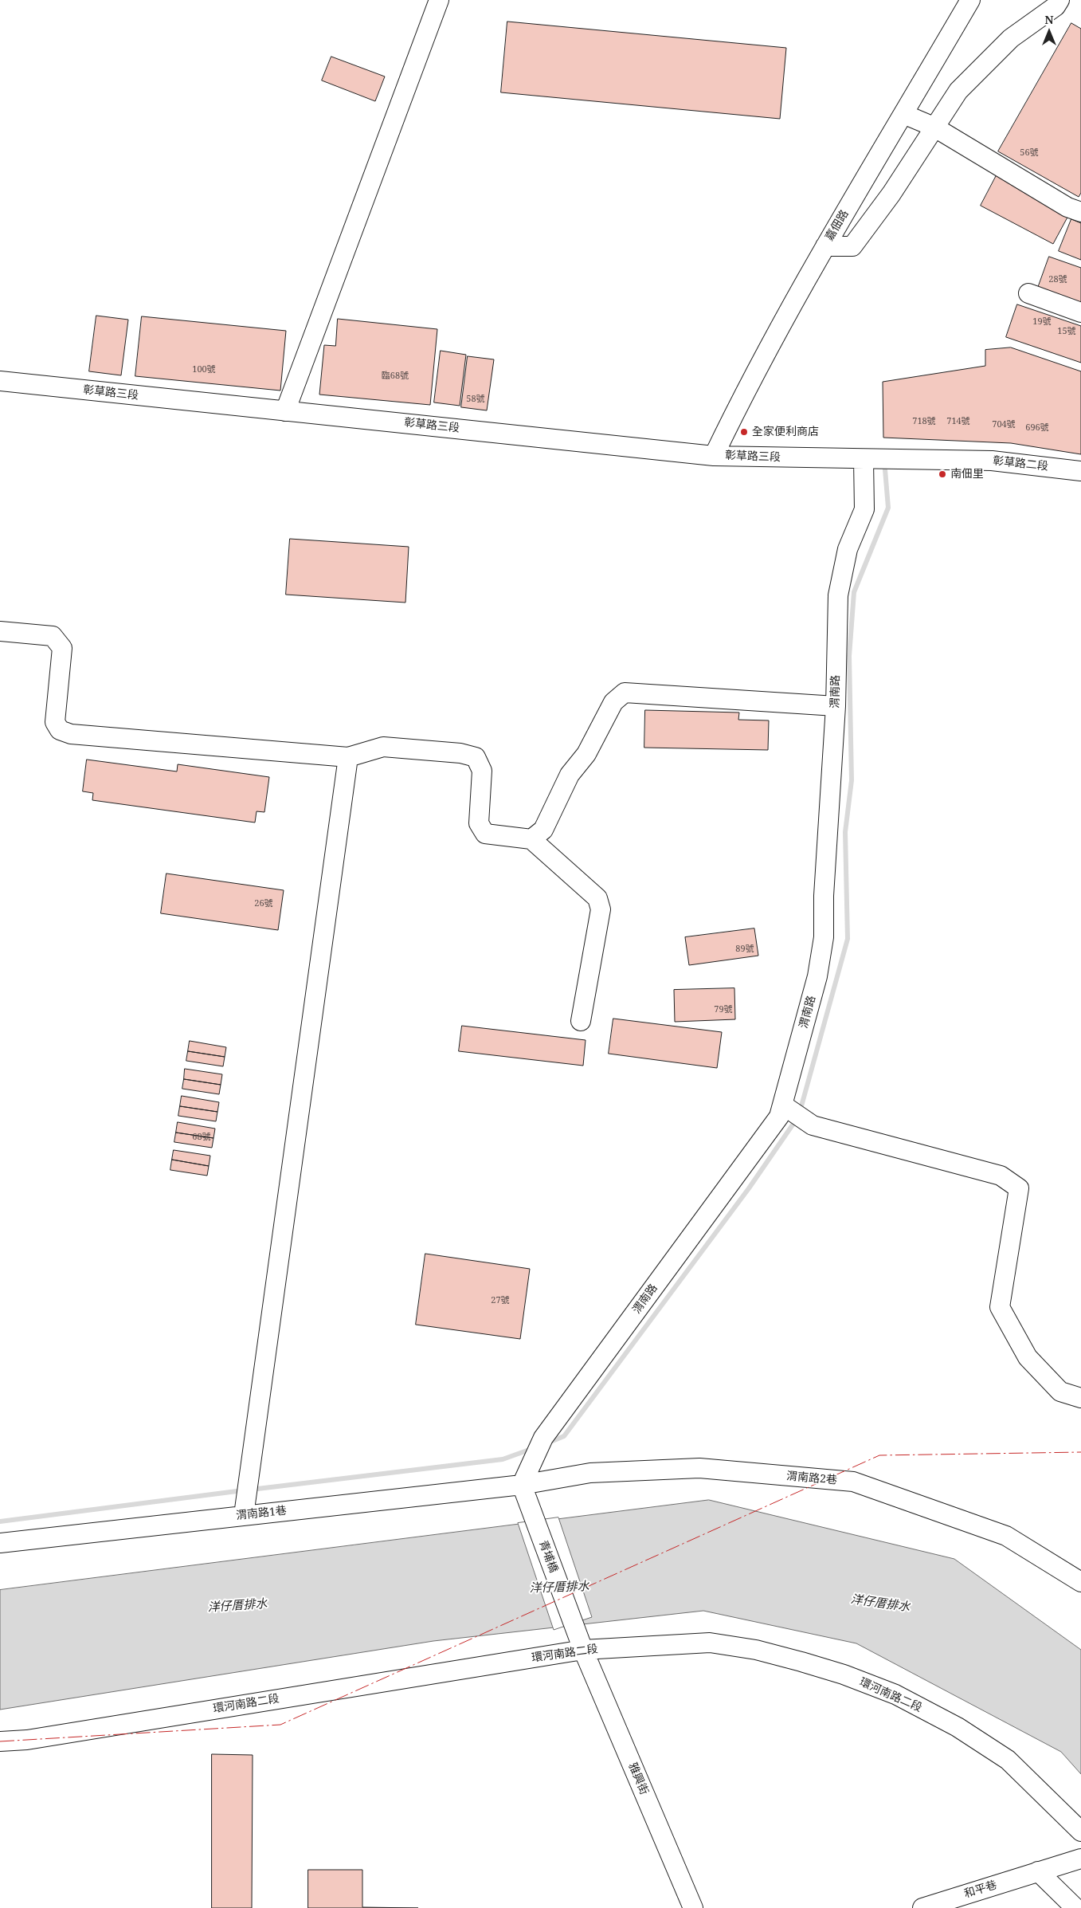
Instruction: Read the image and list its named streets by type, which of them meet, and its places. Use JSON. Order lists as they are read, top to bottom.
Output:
{
  "streets": {
    "street": [
      "嘉佃路",
      "彰草路三段",
      "彰草路二段",
      "渭南路",
      "渭南路2巷",
      "渭南路1巷",
      "青埔橋",
      "環河南路二段",
      "雅興街",
      "和平巷"
    ]
  },
  "crossings": [
    ["嘉佃路", "彰草路三段"],
    ["彰草路三段", "彰草路二段"],
    ["彰草路三段", "渭南路"],
    ["彰草路二段", "渭南路"],
    ["渭南路", "渭南路2巷"],
    ["渭南路", "渭南路1巷"],
    ["渭南路", "青埔橋"],
    ["渭南路2巷", "渭南路1巷"],
    ["渭南路2巷", "青埔橋"],
    ["渭南路1巷", "青埔橋"],
    ["青埔橋", "環河南路二段"],
    ["青埔橋", "雅興街"],
    ["環河南路二段", "雅興街"]
  ],
  "water": ["洋仔厝排水"],
  "places": ["全家便利商店", "南佃里"],
  "house_numbers": [
    "56號",
    "28號",
    "19號",
    "15號",
    "100號",
    "臨68號",
    "58號",
    "718號",
    "714號",
    "704號",
    "696號",
    "26號",
    "89號",
    "79號",
    "68號",
    "27號"
  ],
  "north": "top"
}
